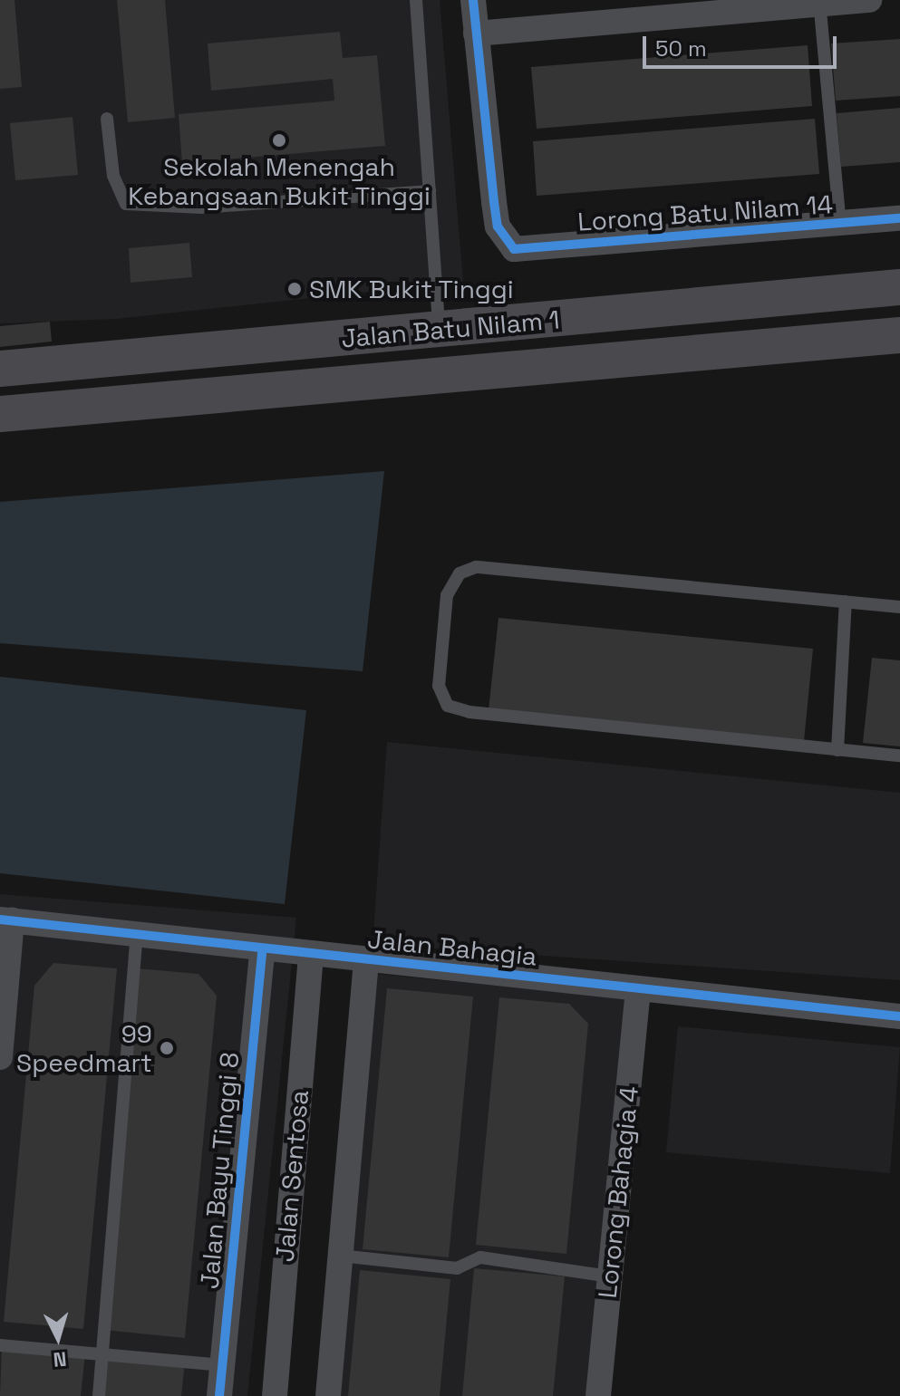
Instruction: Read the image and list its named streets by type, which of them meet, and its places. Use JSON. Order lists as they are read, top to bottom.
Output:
{
  "streets": {
    "main road": ["Jalan Batu Nilam 1"],
    "street": [
      "Lorong Batu Nilam 14",
      "Jalan Bahagia",
      "Jalan Bayu Tinggi 8",
      "Jalan Sentosa",
      "Lorong Bahagia 4"
    ]
  },
  "crossings": [
    ["Jalan Bahagia", "Jalan Bayu Tinggi 8"],
    ["Jalan Bahagia", "Jalan Sentosa"],
    ["Jalan Bahagia", "Lorong Bahagia 4"]
  ],
  "places": ["Sekolah Menengah Kebangsaan Bukit Tinggi", "SMK Bukit Tinggi", "99 Speedmart"],
  "scale_bar": "50 m",
  "north": "bottom"
}
